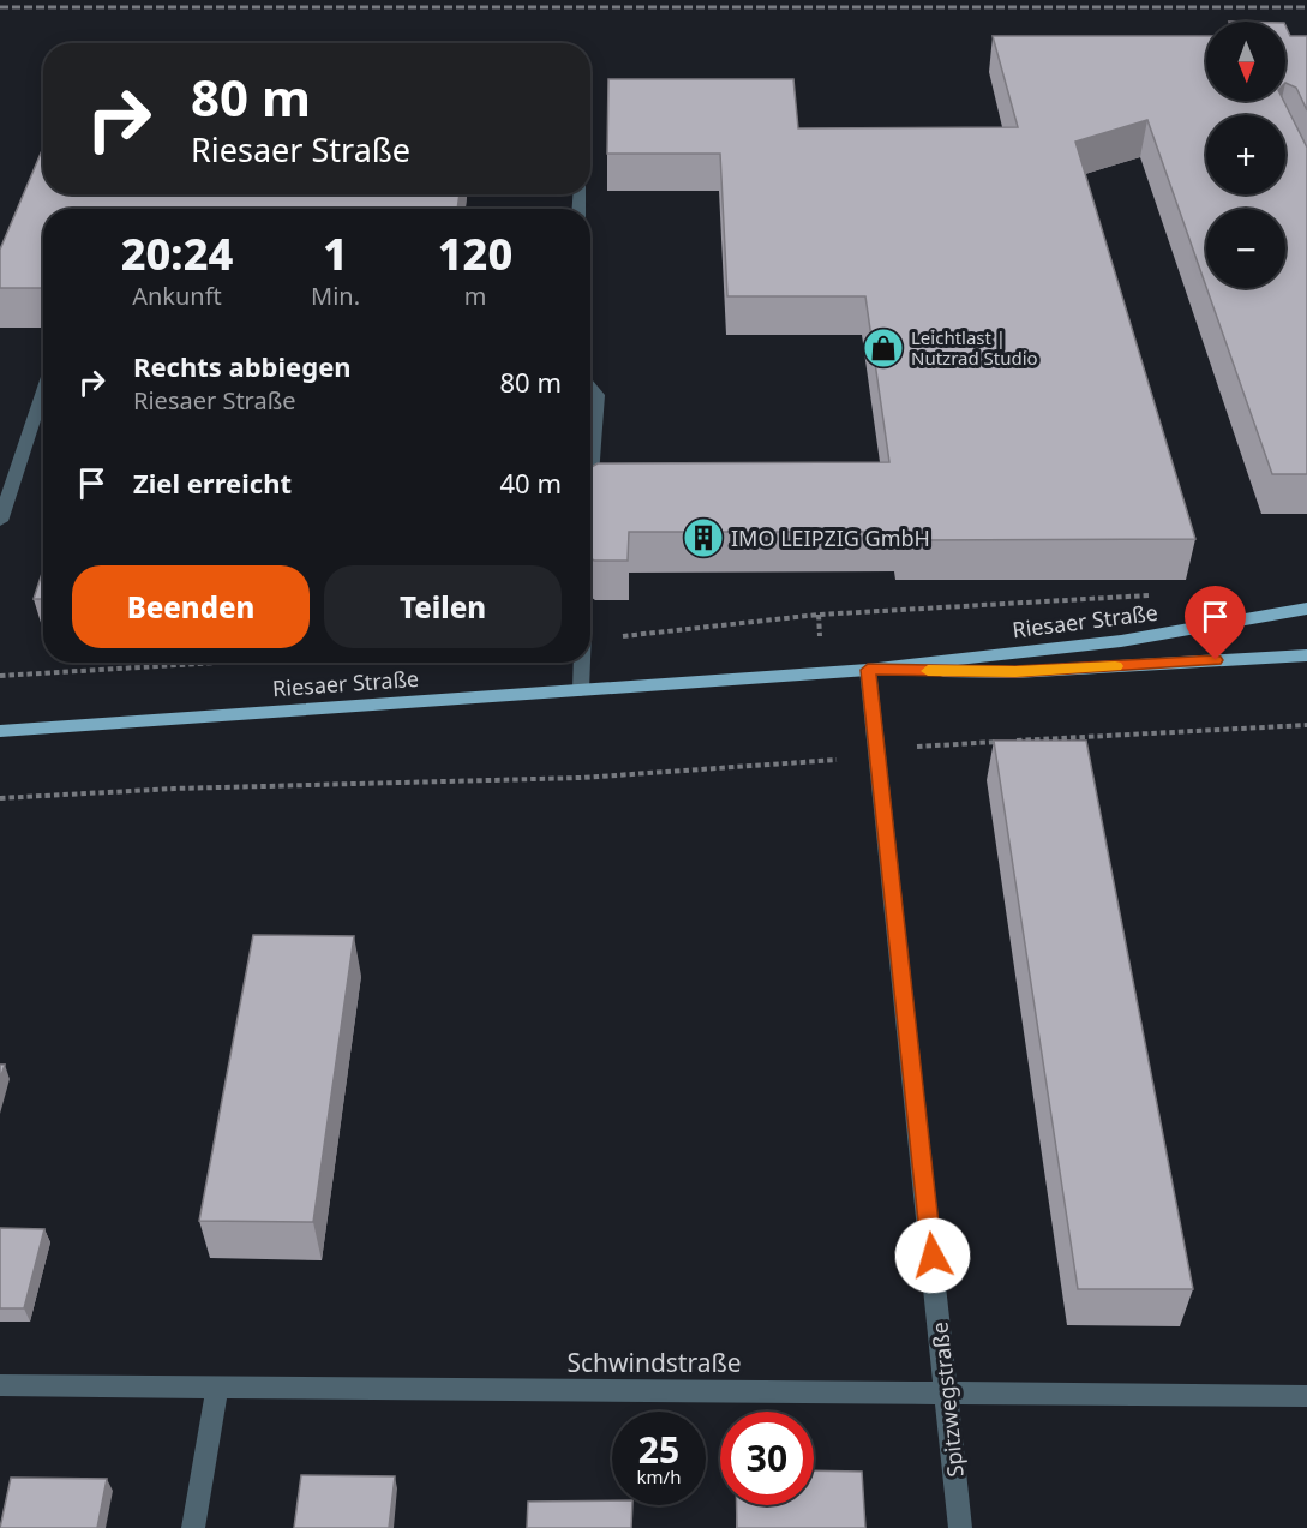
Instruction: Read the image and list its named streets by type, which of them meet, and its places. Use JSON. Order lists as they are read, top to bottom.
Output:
{
  "streets": {
    "main road": ["Riesaer Straße"],
    "street": ["Schwindstraße", "Spitzwegstraße"]
  },
  "crossings": [
    ["Riesaer Straße", "Spitzwegstraße"],
    ["Schwindstraße", "Spitzwegstraße"]
  ],
  "places": {
    "shop": ["Leichtlast | Nutzrad Studio"],
    "building": ["IMO LEIPZIG GmbH"]
  },
  "north": "bottom",
  "page": {
    "map_buttons": ["+", "−"],
    "turn": ["80 m", "Riesaer Straße"],
    "eta": [
      "20:24",
      "Ankunft",
      "1",
      "Min.",
      "120",
      "m"
    ],
    "list": [
      {
        "name": "Rechts abbiegen",
        "note": "Riesaer Straße",
        "value": "80 m"
      },
      {
        "name": "Ziel erreicht",
        "value": "40 m"
      }
    ],
    "buttons": ["Beenden", "Teilen"],
    "speed": "25 km/h",
    "limit": "30"
  }
}
